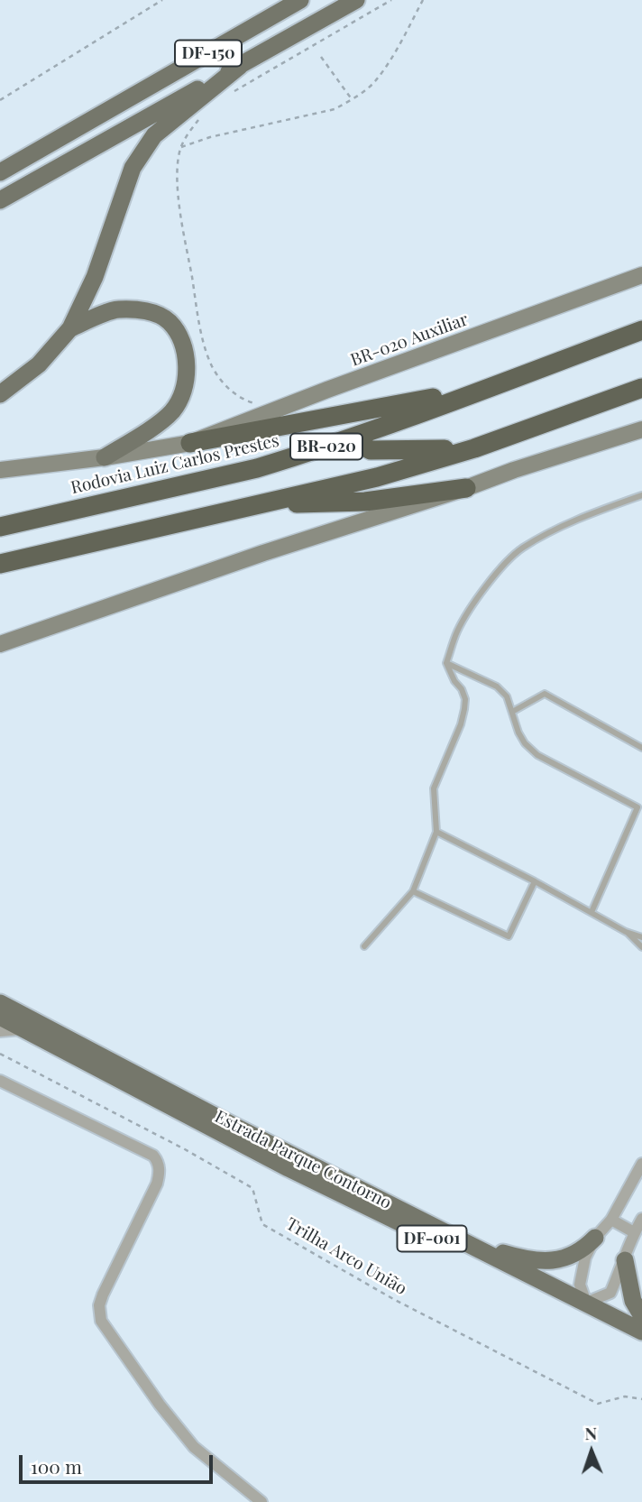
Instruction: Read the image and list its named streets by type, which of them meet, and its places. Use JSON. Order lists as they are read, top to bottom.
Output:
{
  "streets": {
    "highway": ["BR-020", "Rodovia Luiz Carlos Prestes"],
    "main road": [
      "DF-150",
      "BR-020 Auxiliar",
      "Estrada Parque Contorno",
      "DF-001"
    ],
    "path": ["Trilha Arco União"]
  },
  "scale_bar": "100 m",
  "north": "top"
}
